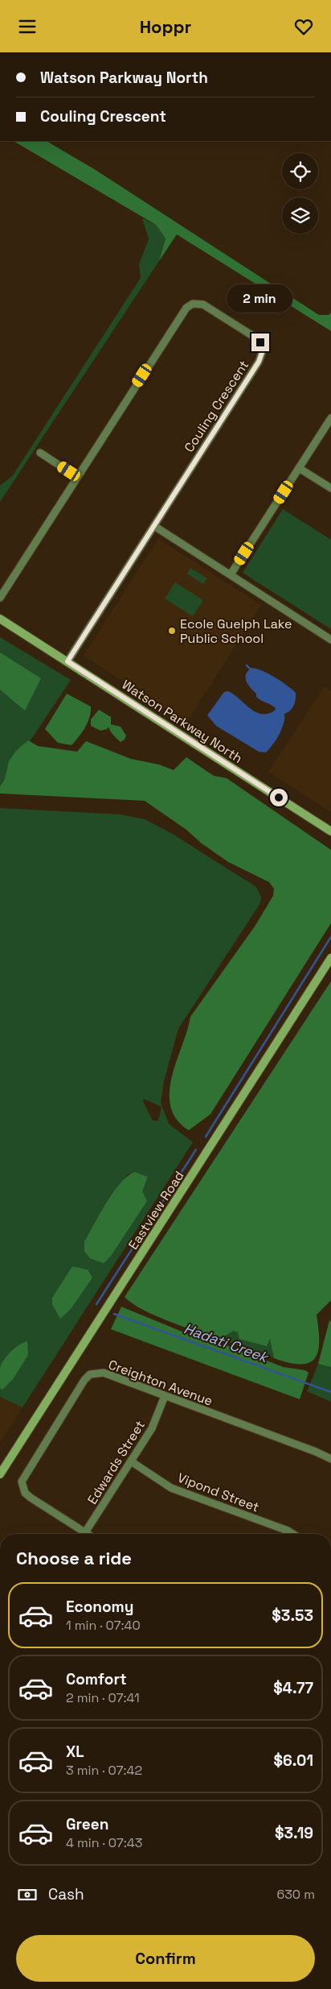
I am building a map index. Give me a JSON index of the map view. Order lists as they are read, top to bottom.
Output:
{
  "streets": {
    "street": [
      "Couling Crescent",
      "Watson Parkway North",
      "Eastview Road",
      "Creighton Avenue",
      "Edwards Street",
      "Vipond Street"
    ]
  },
  "crossings": [
    ["Couling Crescent", "Watson Parkway North"],
    ["Creighton Avenue", "Edwards Street"],
    ["Edwards Street", "Vipond Street"]
  ],
  "water": ["Hadati Creek"],
  "places": ["Ecole Guelph Lake Public School"],
  "page": {
    "header": "Hoppr",
    "banner": ["Watson Parkway North", "Couling Crescent"],
    "bubble": "2 min",
    "heading": "Choose a ride",
    "list": [
      {
        "name": "Economy",
        "note": "1 min · 07:40",
        "value": "$3.53"
      },
      {
        "name": "Comfort",
        "note": "2 min · 07:41",
        "value": "$4.77"
      },
      {
        "name": "XL",
        "note": "3 min · 07:42",
        "value": "$6.01"
      },
      {
        "name": "Green",
        "note": "4 min · 07:43",
        "value": "$3.19"
      }
    ],
    "pay": ["Cash", "630 m"],
    "buttons": "Confirm"
  }
}
